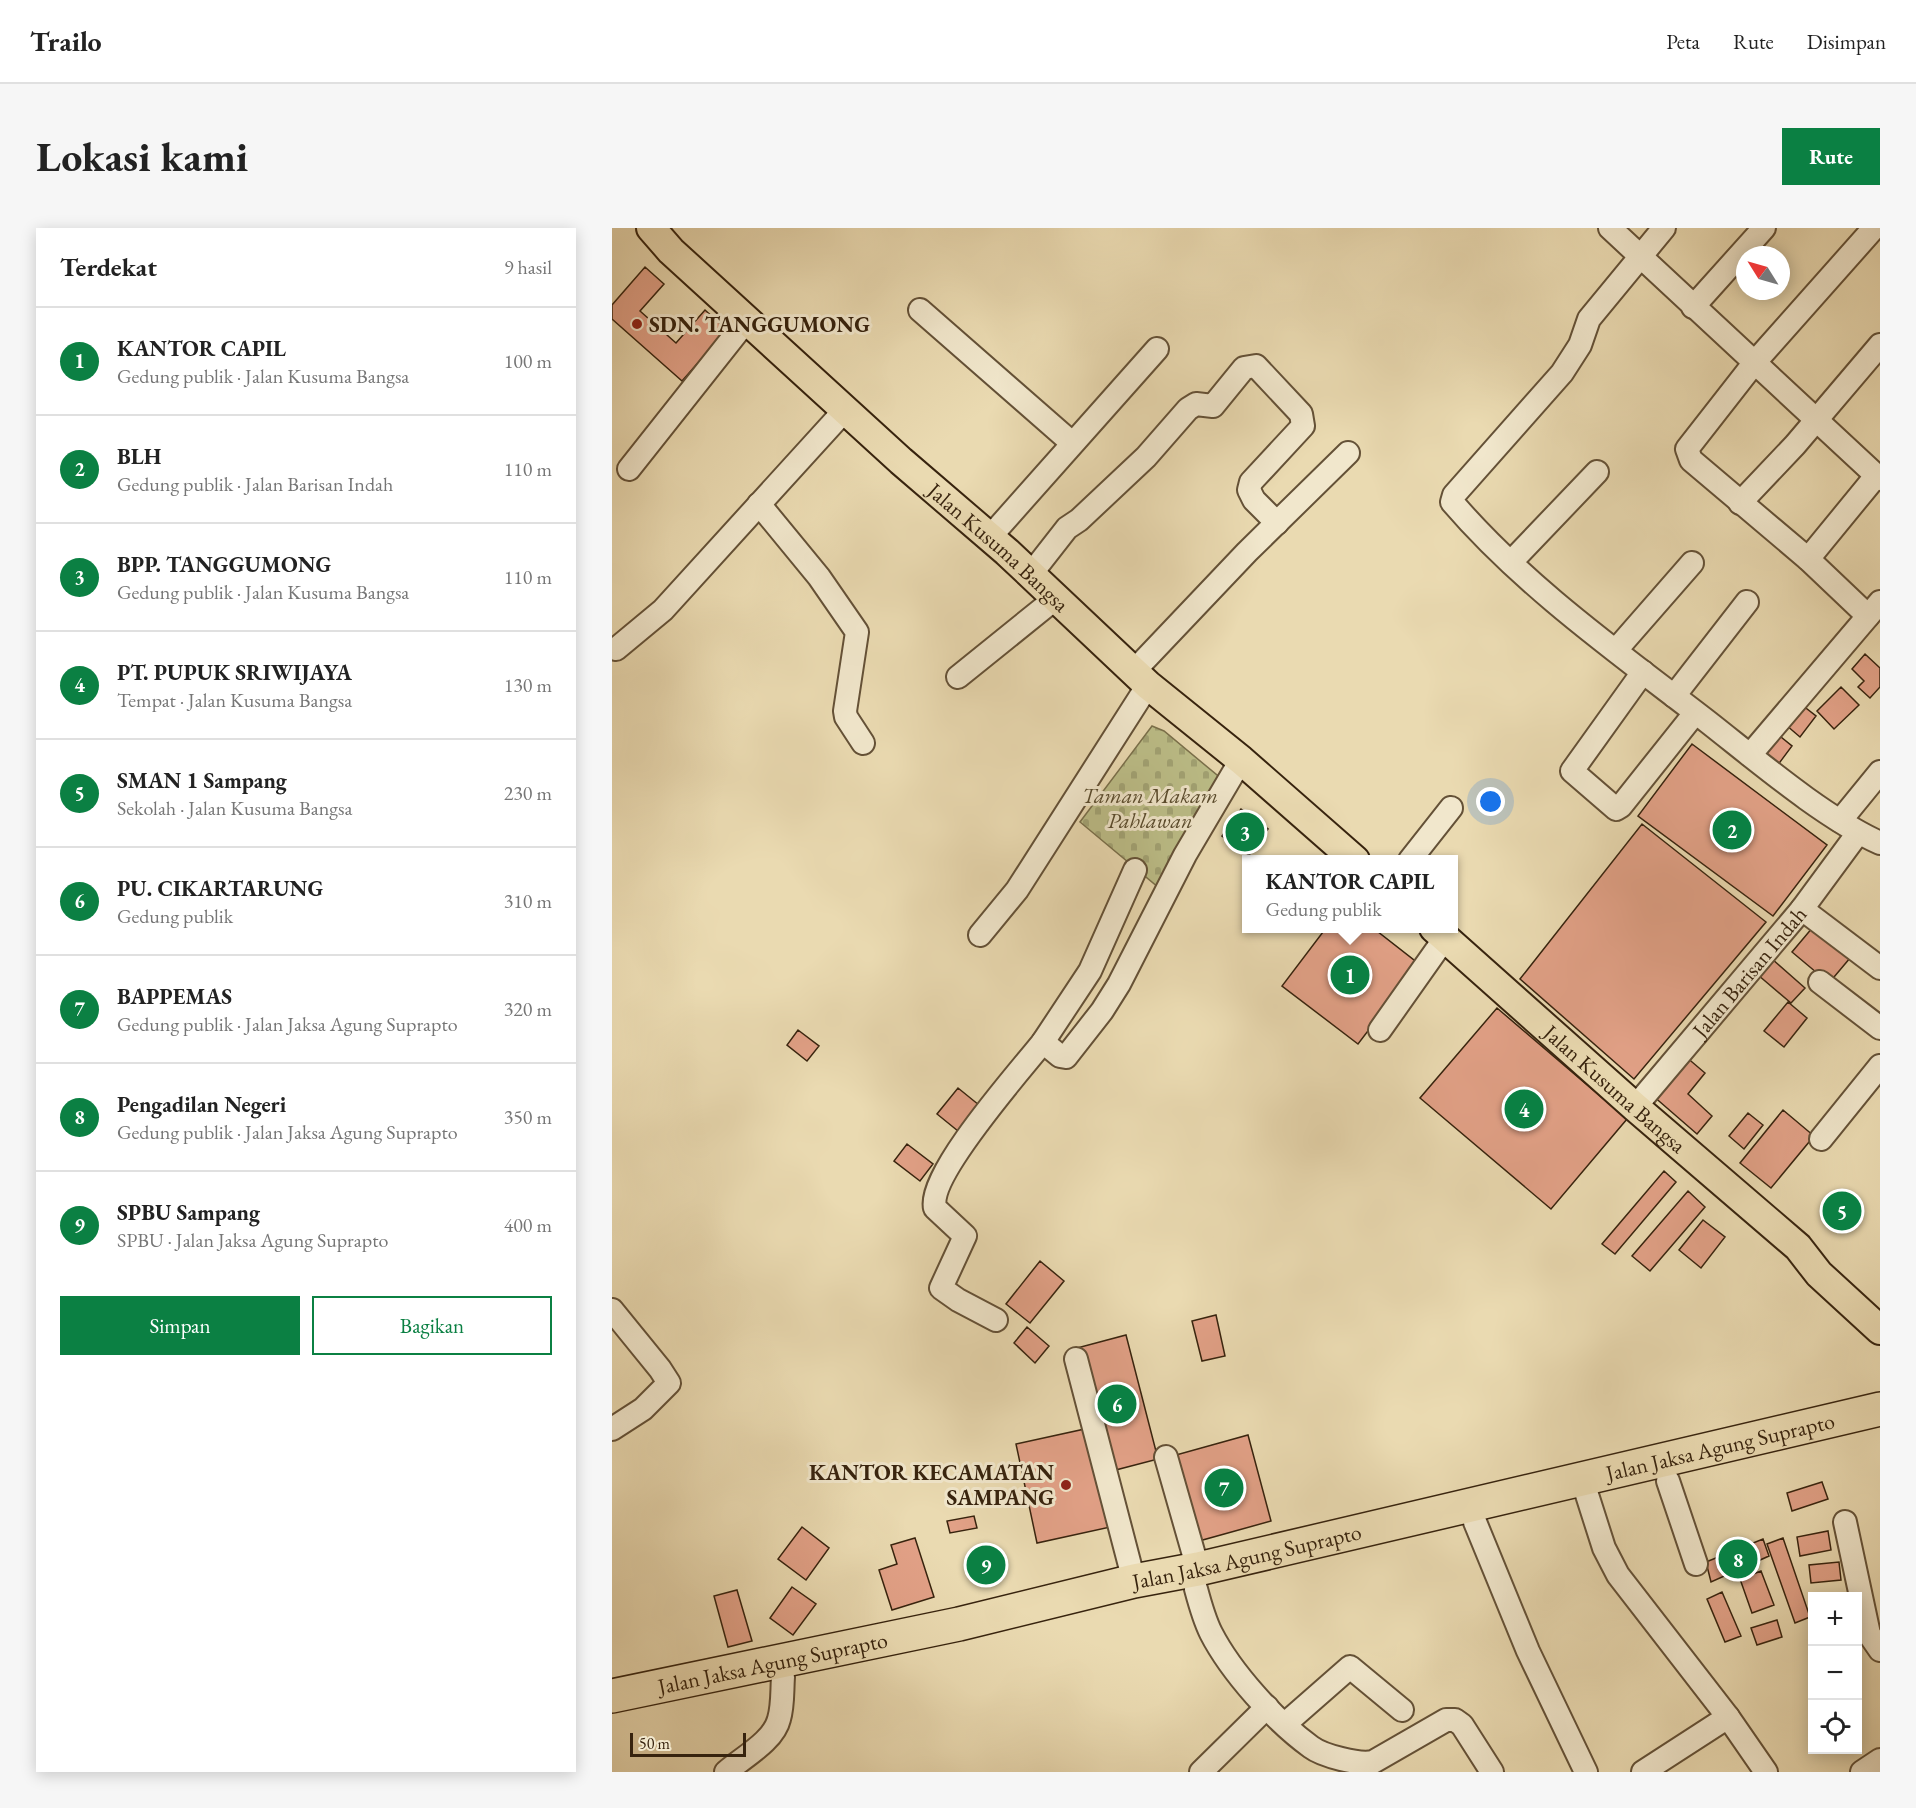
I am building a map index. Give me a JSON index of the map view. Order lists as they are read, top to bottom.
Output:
{
  "streets": {
    "highway": ["Jalan Jaksa Agung Suprapto"],
    "main road": ["Jalan Kusuma Bangsa"],
    "street": ["Jalan Barisan Indah"]
  },
  "crossings": [
    ["Jalan Kusuma Bangsa", "Jalan Barisan Indah"]
  ],
  "parks": ["Taman Makam Pahlawan"],
  "places": ["SDN. TANGGUMONG", "KANTOR KECAMATAN SAMPANG"],
  "scale_bar": "50 m",
  "north": "top left",
  "page": {
    "header": "Trailo",
    "nav": ["Peta", "Rute", "Disimpan"],
    "buttons": [
      "Rute",
      ["Simpan", "Bagikan"]
    ],
    "title": "Lokasi kami",
    "heading": ["Terdekat", "9 hasil"],
    "list": [
      {
        "mark": "1",
        "name": "KANTOR CAPIL",
        "note": "Gedung publik · Jalan Kusuma Bangsa",
        "value": "100 m"
      },
      {
        "mark": "2",
        "name": "BLH",
        "note": "Gedung publik · Jalan Barisan Indah",
        "value": "110 m"
      },
      {
        "mark": "3",
        "name": "BPP. TANGGUMONG",
        "note": "Gedung publik · Jalan Kusuma Bangsa",
        "value": "110 m"
      },
      {
        "mark": "4",
        "name": "PT. PUPUK SRIWIJAYA",
        "note": "Tempat · Jalan Kusuma Bangsa",
        "value": "130 m"
      },
      {
        "mark": "5",
        "name": "SMAN 1 Sampang",
        "note": "Sekolah · Jalan Kusuma Bangsa",
        "value": "230 m"
      },
      {
        "mark": "6",
        "name": "PU. CIKARTARUNG",
        "note": "Gedung publik",
        "value": "310 m"
      },
      {
        "mark": "7",
        "name": "BAPPEMAS",
        "note": "Gedung publik · Jalan Jaksa Agung Suprapto",
        "value": "320 m"
      },
      {
        "mark": "8",
        "name": "Pengadilan Negeri",
        "note": "Gedung publik · Jalan Jaksa Agung Suprapto",
        "value": "350 m"
      },
      {
        "mark": "9",
        "name": "SPBU Sampang",
        "note": "SPBU · Jalan Jaksa Agung Suprapto",
        "value": "400 m"
      }
    ],
    "pins": [
      "2",
      "3",
      "1",
      "4",
      "5",
      "6",
      "7",
      "8",
      "9"
    ],
    "popup": ["KANTOR CAPIL", "Gedung publik"],
    "map_buttons": ["+", "−"],
    "scale": "50 m"
  }
}
